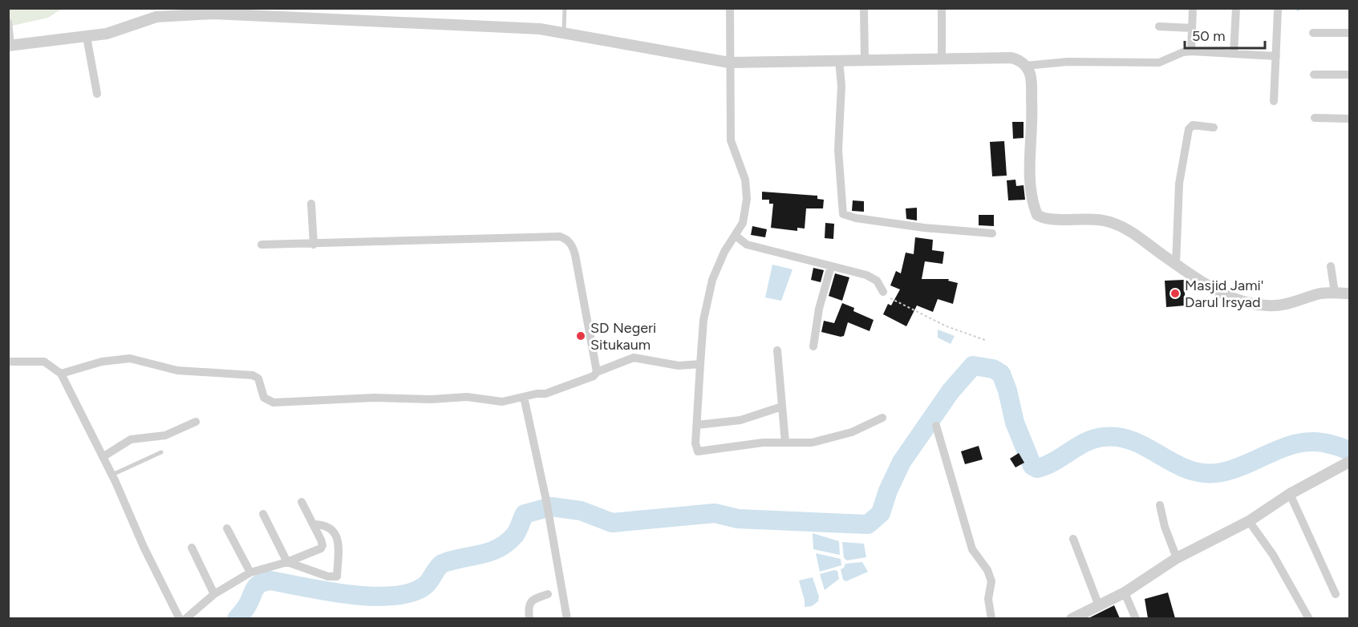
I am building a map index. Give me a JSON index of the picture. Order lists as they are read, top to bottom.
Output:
{
  "places": ["Masjid Jami' Darul Irsyad", "SD Negeri Situkaum"],
  "scale_bar": "50 m"
}
